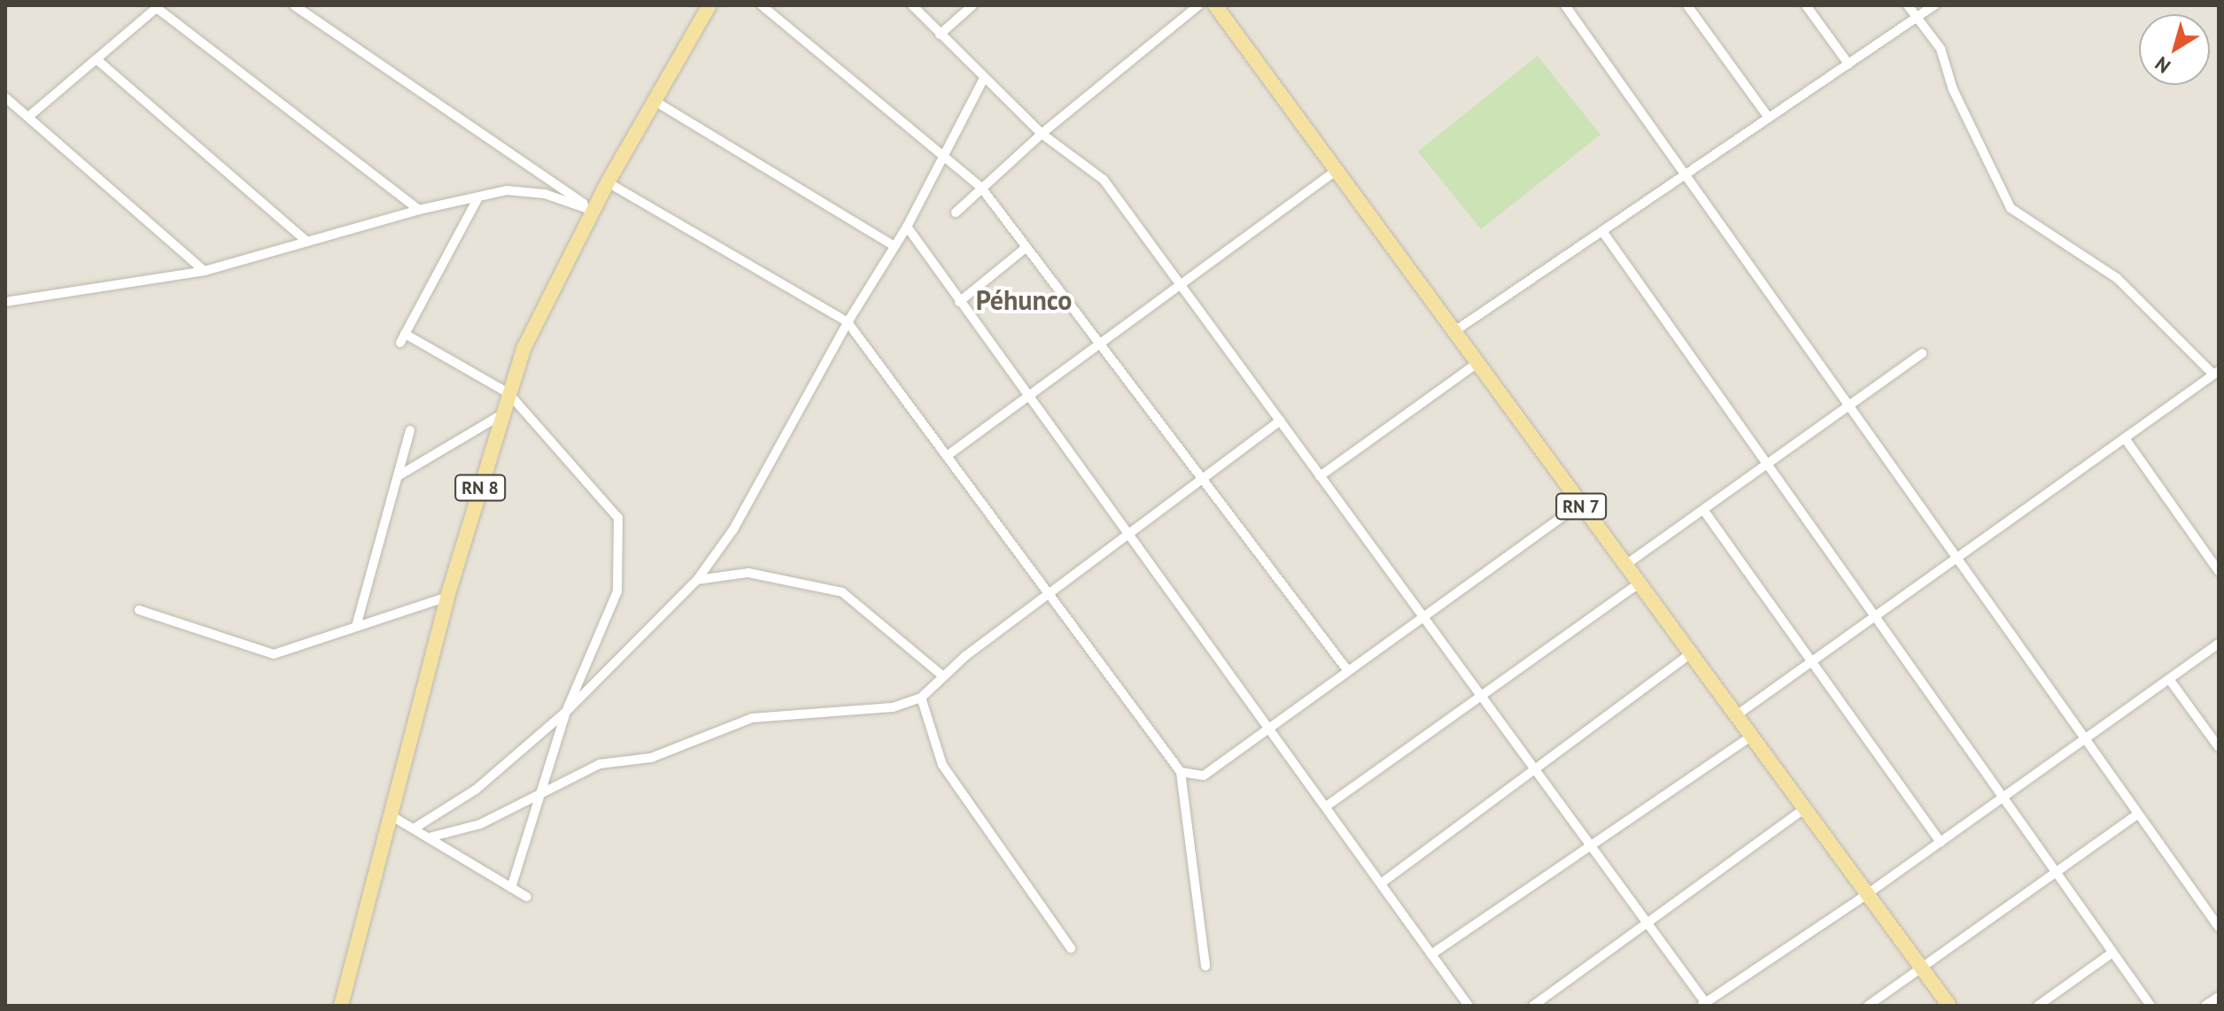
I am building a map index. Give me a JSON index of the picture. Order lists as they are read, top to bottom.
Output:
{
  "streets": {
    "main road": ["RN 8", "RN 7"]
  },
  "districts": ["Péhunco"],
  "north": "bottom left"
}
